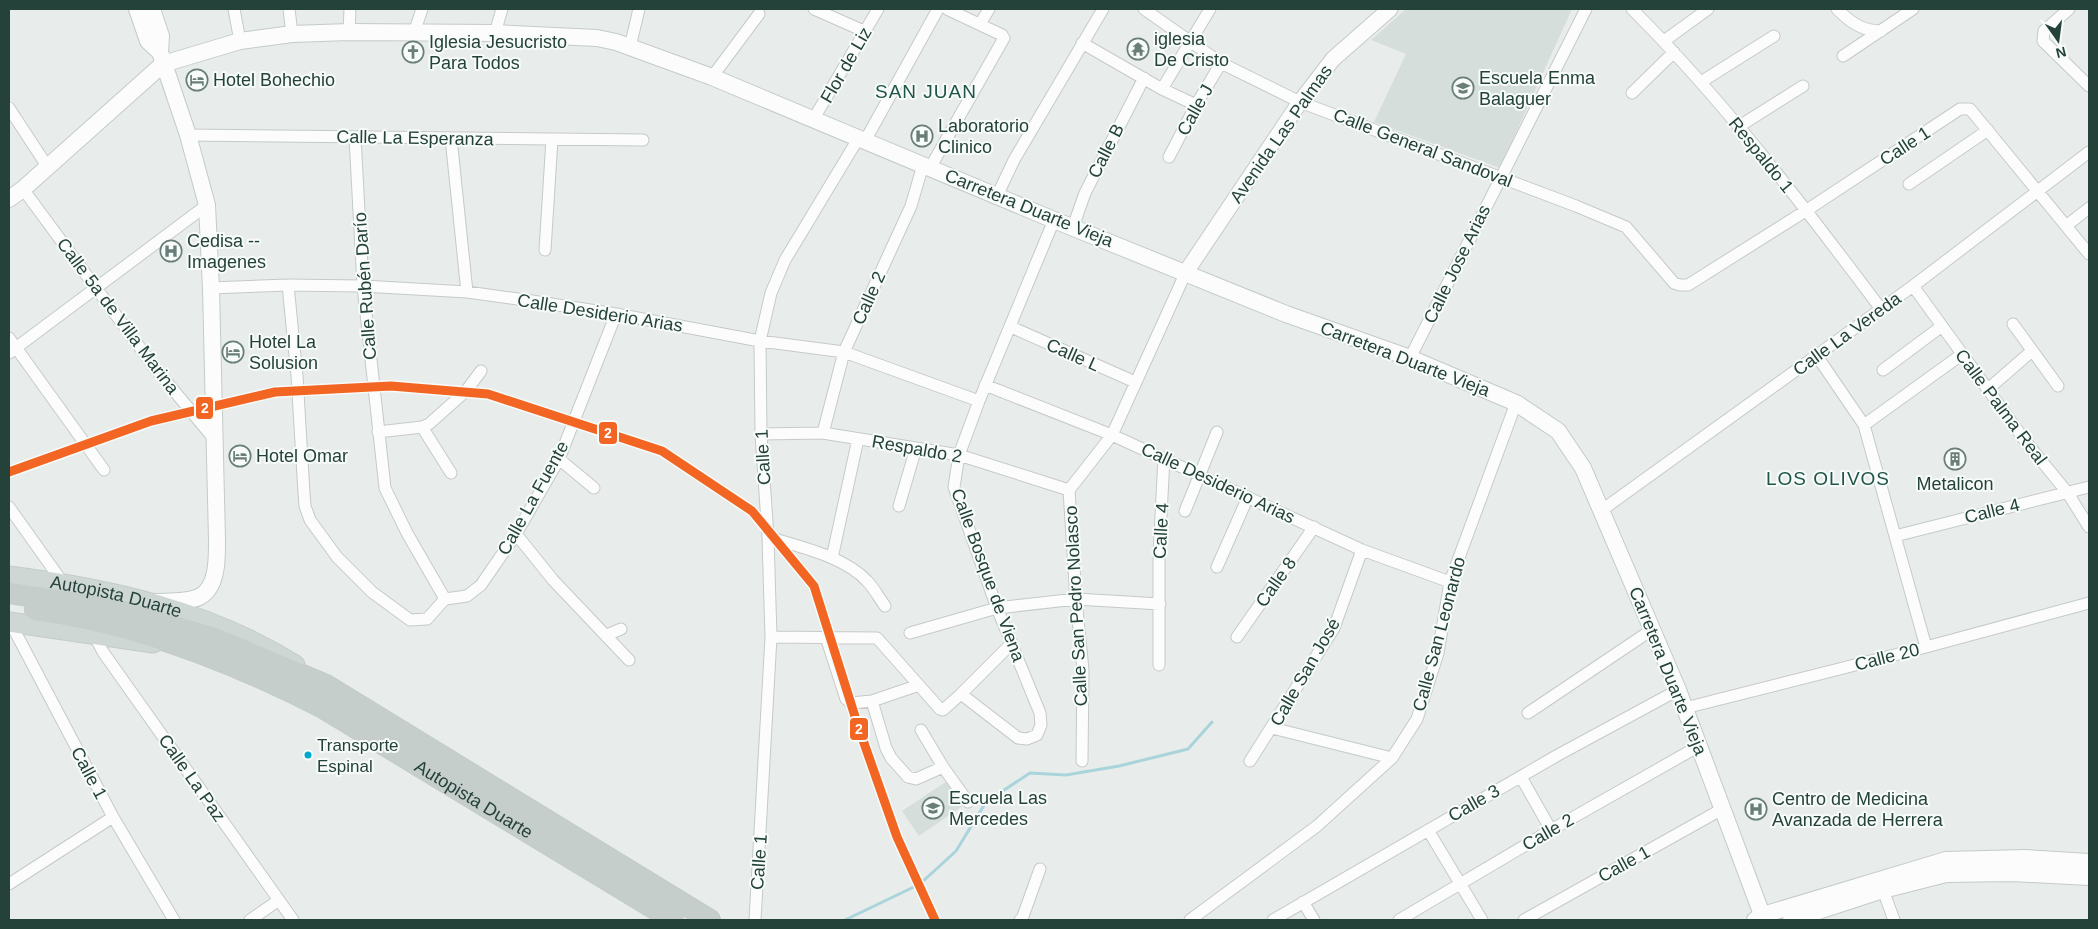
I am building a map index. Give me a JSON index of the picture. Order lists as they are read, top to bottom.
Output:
{
  "streets": {
    "highway": ["Autopista Duarte"],
    "main road": ["Carretera Duarte Vieja"],
    "street": [
      "Flor de Liz",
      "Calle J",
      "Avenida Las Palmas",
      "Calle La Esperanza",
      "Calle 1",
      "Calle General Sandoval",
      "Calle B",
      "Respaldo 1",
      "Calle Jose Arias",
      "Calle Rubén Darío",
      "Calle 2",
      "Calle Desiderio Arias",
      "Calle 5a de Villa Marina",
      "Calle La Vereda",
      "Calle L",
      "Calle Palma Real",
      "Respaldo 2",
      "Calle La Fuente",
      "Calle 4",
      "Calle Bosque de Viena",
      "Calle 8",
      "Calle San Pedro Nolasco",
      "Calle San Leonardo",
      "Calle 20",
      "Calle San José",
      "Calle La Paz",
      "Calle 3"
    ]
  },
  "crossings": [
    ["Flor de Liz", "Carretera Duarte Vieja"],
    ["Calle J", "Calle General Sandoval"],
    ["Avenida Las Palmas", "Calle General Sandoval"],
    ["Avenida Las Palmas", "Carretera Duarte Vieja"],
    ["Avenida Las Palmas", "Calle San Pedro Nolasco"],
    ["Calle La Esperanza", "Calle Rubén Darío"],
    ["Calle 1", "Calle General Sandoval"],
    ["Calle 1", "Respaldo 1"],
    ["Calle 1", "Carretera Duarte Vieja"],
    ["Calle 1", "Calle Desiderio Arias"],
    ["Calle 1", "Calle La Vereda"],
    ["Calle 1", "Respaldo 2"],
    ["Calle 1", "Autopista Duarte"],
    ["Calle General Sandoval", "Calle Jose Arias"],
    ["Calle B", "Carretera Duarte Vieja"],
    ["Respaldo 1", "Calle La Vereda"],
    ["Carretera Duarte Vieja", "Calle Jose Arias"],
    ["Carretera Duarte Vieja", "Calle 2"],
    ["Carretera Duarte Vieja", "Calle 5a de Villa Marina"],
    ["Carretera Duarte Vieja", "Calle La Vereda"],
    ["Carretera Duarte Vieja", "Calle Bosque de Viena"],
    ["Carretera Duarte Vieja", "Calle San Pedro Nolasco"],
    ["Carretera Duarte Vieja", "Calle San Leonardo"],
    ["Carretera Duarte Vieja", "Calle 20"],
    ["Carretera Duarte Vieja", "Calle 3"],
    ["Calle Rubén Darío", "Calle Desiderio Arias"],
    ["Calle Rubén Darío", "Calle La Fuente"],
    ["Calle 2", "Calle Desiderio Arias"],
    ["Calle 2", "Respaldo 2"],
    ["Calle Desiderio Arias", "Calle La Fuente"],
    ["Calle Desiderio Arias", "Calle 4"],
    ["Calle Desiderio Arias", "Calle Bosque de Viena"],
    ["Calle Desiderio Arias", "Calle 8"],
    ["Calle Desiderio Arias", "Calle San Pedro Nolasco"],
    ["Calle Desiderio Arias", "Calle San Leonardo"],
    ["Calle Desiderio Arias", "Calle San José"],
    ["Calle La Vereda", "Calle Palma Real"],
    ["Calle L", "Calle Bosque de Viena"],
    ["Calle L", "Calle San Pedro Nolasco"],
    ["Calle Palma Real", "Calle 4"],
    ["Respaldo 2", "Calle Bosque de Viena"],
    ["Respaldo 2", "Calle San Pedro Nolasco"],
    ["Autopista Duarte", "Calle La Paz"]
  ],
  "districts": ["SAN JUAN", "LOS OLIVOS"],
  "places": {
    "temple": ["iglesia De Cristo"],
    "church": ["Iglesia Jesucristo Para Todos"],
    "hotel": ["Hotel Bohechio", "Hotel La Solusion", "Hotel Omar"],
    "school or university": ["Escuela Enma Balaguer", "Escuela Las Mercedes"],
    "hospital": ["Laboratorio Clinico", "Cedisa -- Imagenes", "Centro de Medicina Avanzada de Herrera"],
    "building": ["Metalicon"],
    "other": ["Transporte Espinal"]
  },
  "lines": ["metro line 2"],
  "north": "bottom"
}
